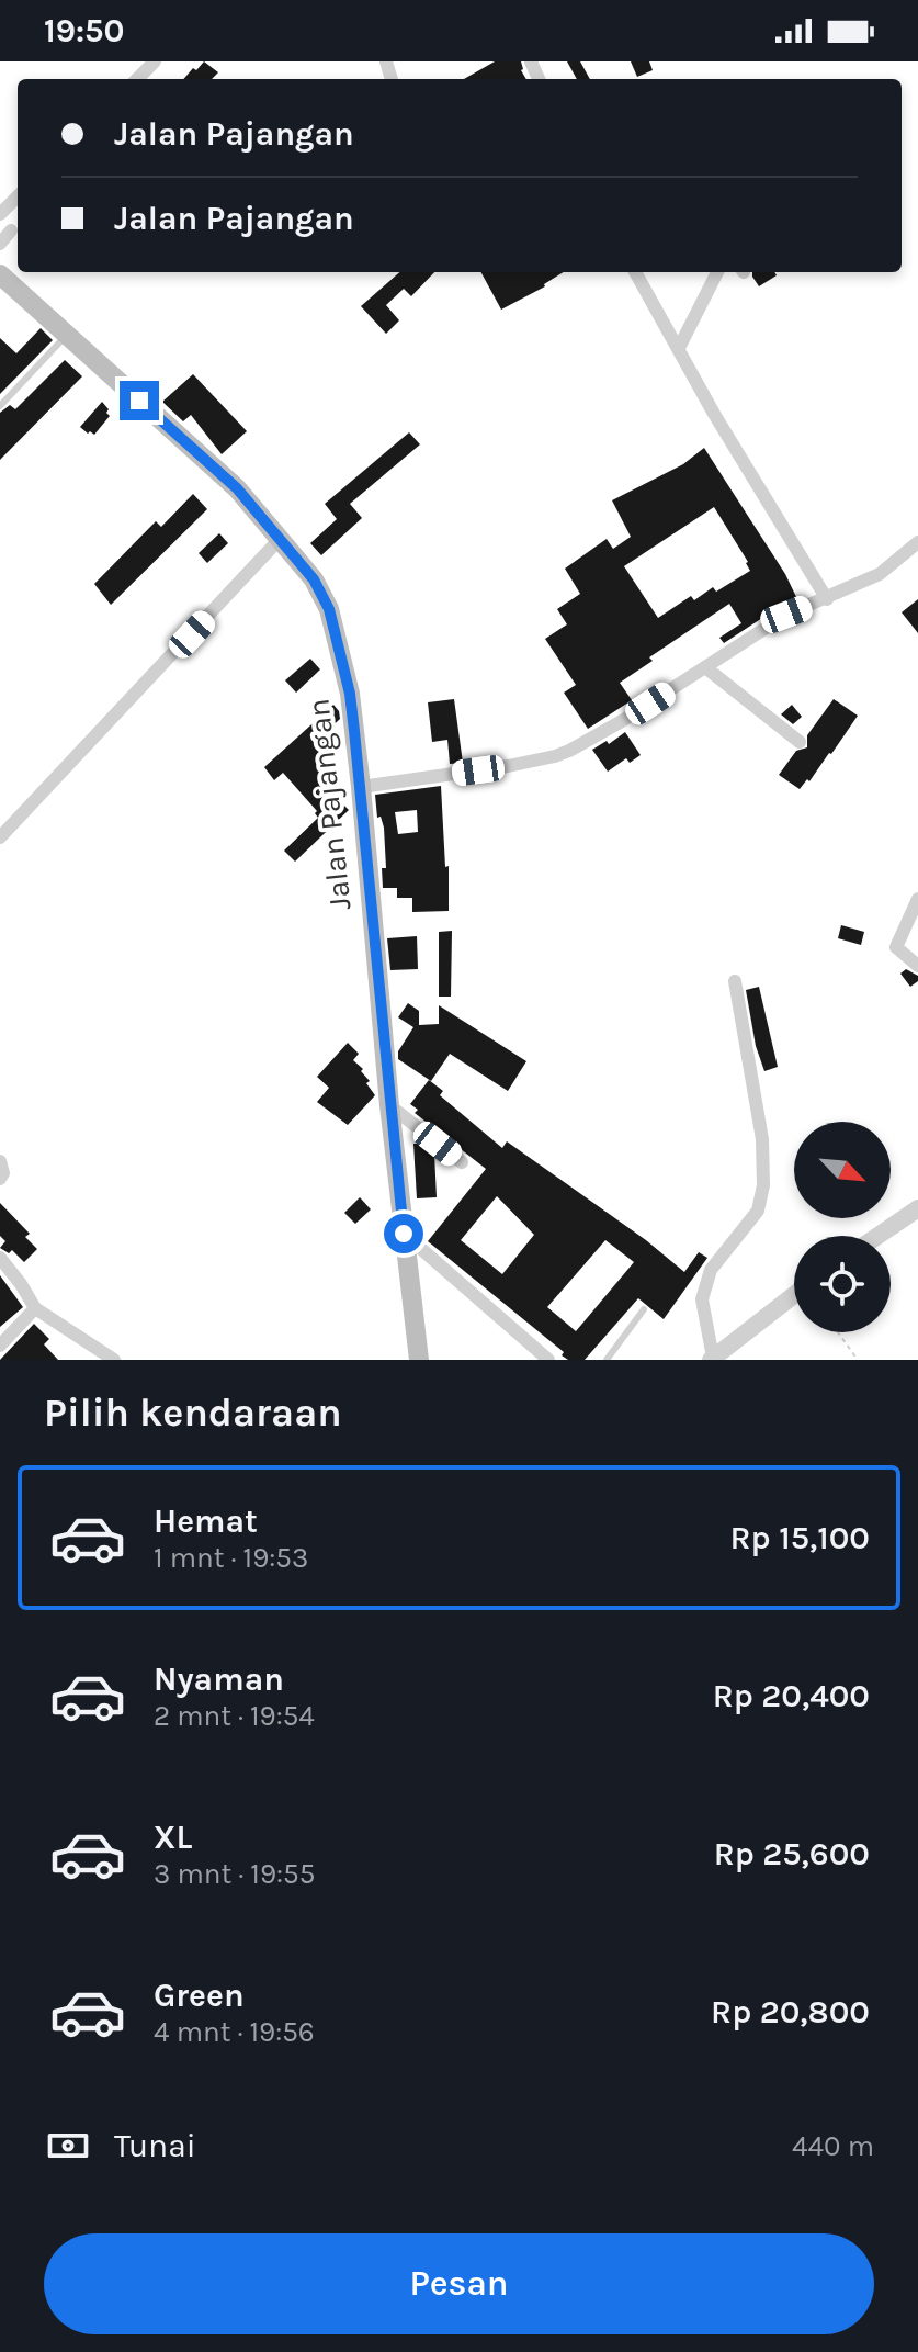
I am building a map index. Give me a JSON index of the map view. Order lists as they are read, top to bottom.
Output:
{
  "streets": {
    "main road": ["Jalan Pajangan"]
  },
  "north": "bottom right",
  "page": {
    "status": "19:50",
    "banner": ["Jalan Pajangan", "Jalan Pajangan"],
    "heading": "Pilih kendaraan",
    "list": [
      {
        "name": "Hemat",
        "note": "1 mnt · 19:53",
        "value": "Rp 15,100"
      },
      {
        "name": "Nyaman",
        "note": "2 mnt · 19:54",
        "value": "Rp 20,400"
      },
      {
        "name": "XL",
        "note": "3 mnt · 19:55",
        "value": "Rp 25,600"
      },
      {
        "name": "Green",
        "note": "4 mnt · 19:56",
        "value": "Rp 20,800"
      }
    ],
    "pay": ["Tunai", "440 m"],
    "buttons": "Pesan"
  }
}
